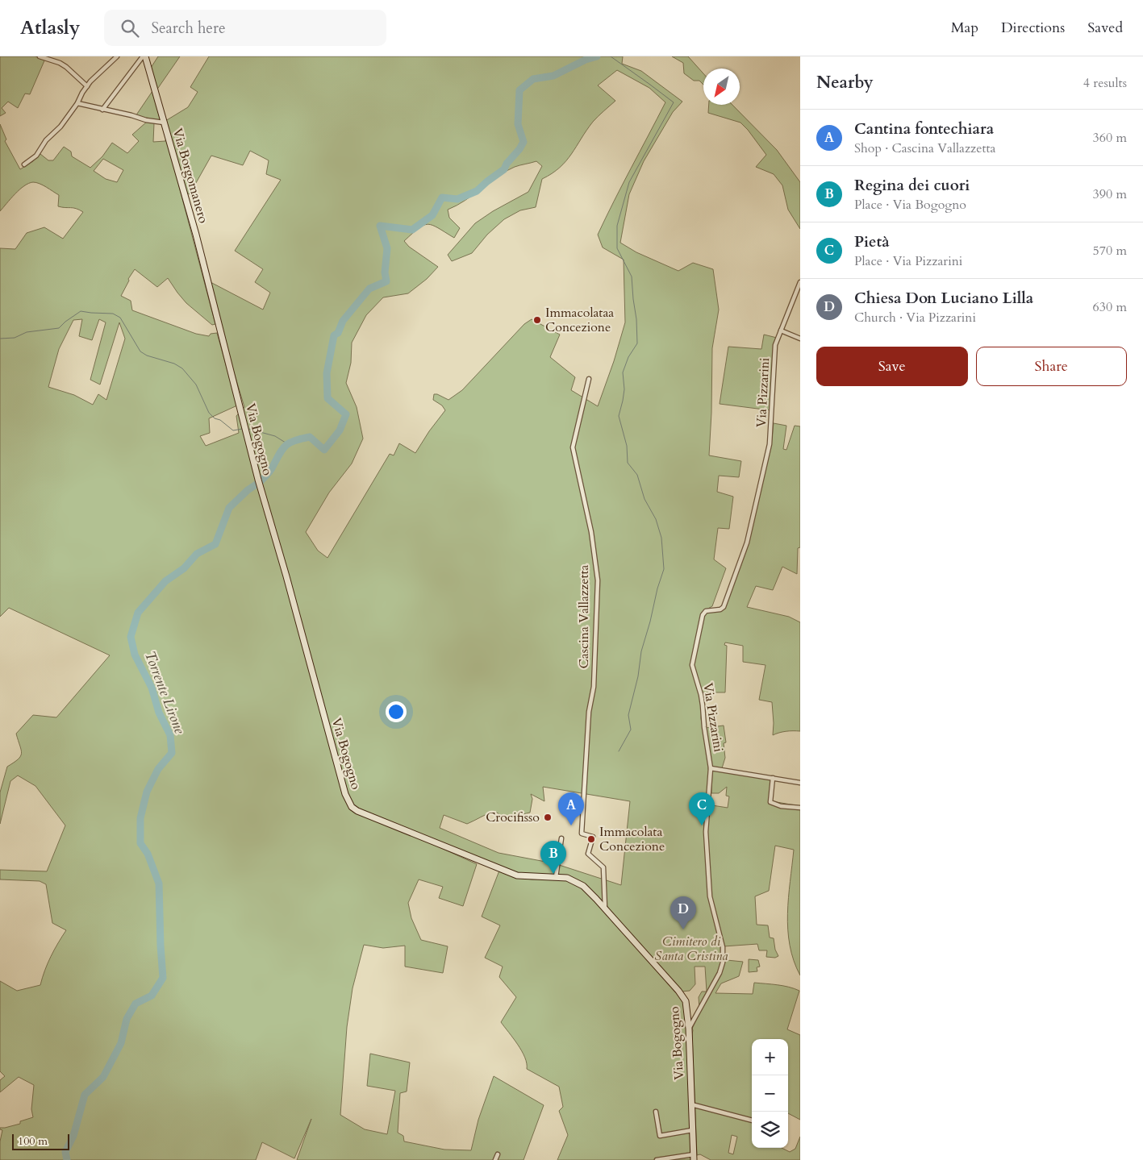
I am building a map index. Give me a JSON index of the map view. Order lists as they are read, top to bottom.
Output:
{
  "streets": {
    "main road": ["Via Borgomanero", "Via Bogogno"],
    "street": ["Via Pizzarini", "Cascina Vallazzetta"]
  },
  "crossings": [
    ["Via Borgomanero", "Via Bogogno"],
    ["Via Pizzarini", "Via Bogogno"],
    ["Via Bogogno", "Cascina Vallazzetta"]
  ],
  "water": ["Torrente Lirone"],
  "parks": ["Cimitero di Santa Cristina"],
  "places": ["Immacolataa Concezione", "Crocifisso", "Immacolata Concezione"],
  "scale_bar": "100 m",
  "north": "bottom left",
  "page": {
    "header": "Atlasly",
    "search": "Search here",
    "nav": ["Map", "Directions", "Saved"],
    "heading": ["Nearby", "4 results"],
    "list": [
      {
        "mark": "A",
        "name": "Cantina fontechiara",
        "note": "Shop · Cascina Vallazzetta",
        "value": "360 m"
      },
      {
        "mark": "B",
        "name": "Regina dei cuori",
        "note": "Place · Via Bogogno",
        "value": "390 m"
      },
      {
        "mark": "C",
        "name": "Pietà",
        "note": "Place · Via Pizzarini",
        "value": "570 m"
      },
      {
        "mark": "D",
        "name": "Chiesa Don Luciano Lilla",
        "note": "Church · Via Pizzarini",
        "value": "630 m"
      }
    ],
    "buttons": ["Save", "Share"],
    "pins": [
      "A",
      "C",
      "B",
      "D"
    ],
    "map_buttons": ["+", "−"],
    "scale": "100 m"
  }
}
